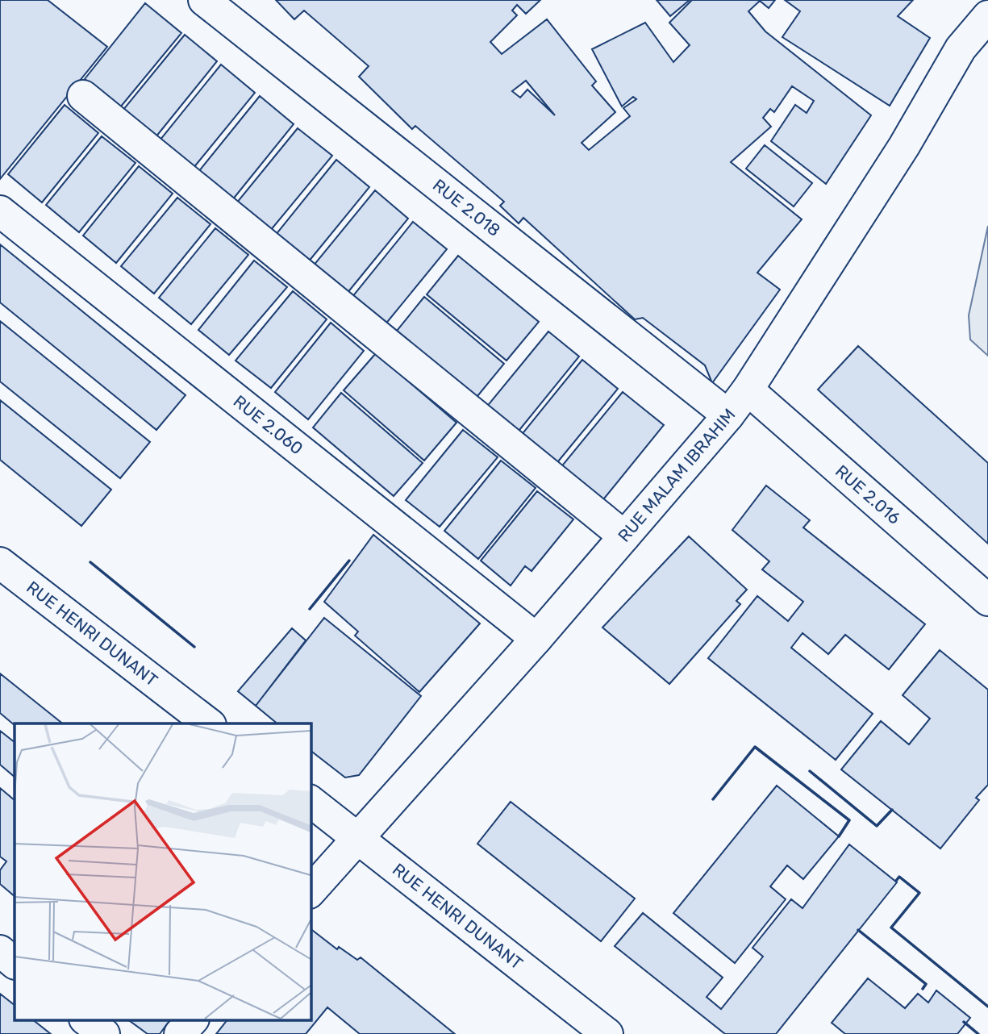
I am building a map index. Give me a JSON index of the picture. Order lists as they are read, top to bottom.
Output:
{
  "streets": {
    "street": [
      "RUE 2.018",
      "RUE 2.060",
      "RUE MALAM IBRAHIM",
      "RUE 2.016",
      "RUE HENRI DUNANT"
    ]
  },
  "crossings": [
    ["RUE 2.018", "RUE MALAM IBRAHIM"],
    ["RUE 2.060", "RUE MALAM IBRAHIM"],
    ["RUE MALAM IBRAHIM", "RUE 2.016"],
    ["RUE MALAM IBRAHIM", "RUE HENRI DUNANT"]
  ]
}
